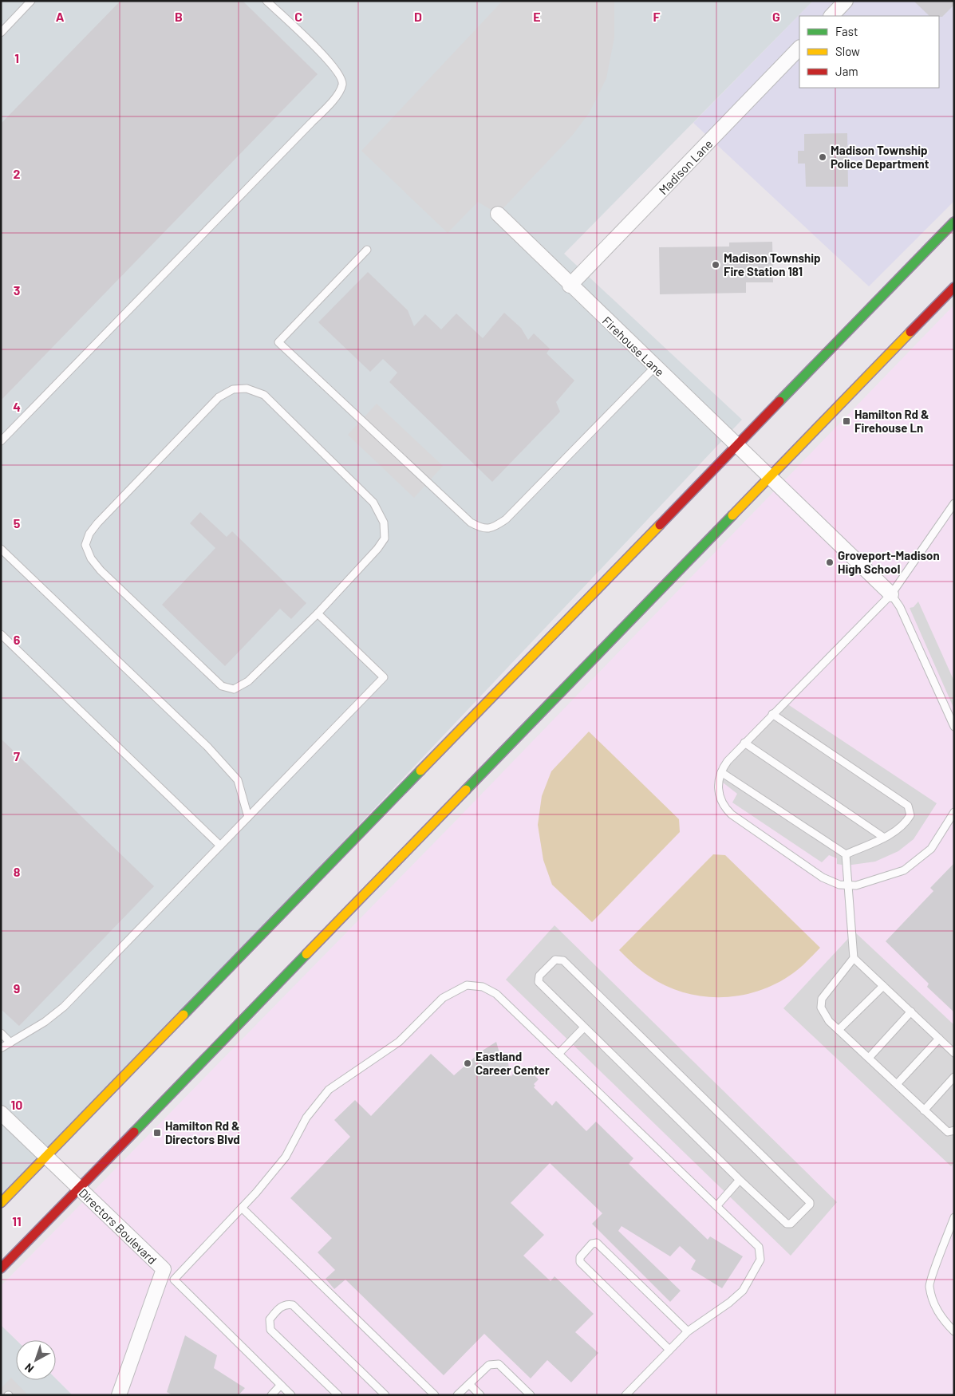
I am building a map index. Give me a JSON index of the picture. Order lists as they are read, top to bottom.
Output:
{
  "streets": {
    "street": ["Madison Lane", "Firehouse Lane", "Directors Boulevard"]
  },
  "crossings": [
    ["Madison Lane", "Firehouse Lane"]
  ],
  "places": {
    "other": [
      "Madison Township Police Department",
      "Madison Township Fire Station 181",
      "Groveport-Madison High School",
      "Eastland Career Center"
    ],
    "transit": ["Hamilton Rd & Firehouse Ln", "Hamilton Rd & Directors Blvd"]
  },
  "legend": ["Fast", "Slow", "Jam"],
  "north": "bottom left",
  "grid": {
    "columns": [
      "A",
      "B",
      "C",
      "D",
      "E",
      "F",
      "G"
    ],
    "rows": [
      "1",
      "2",
      "3",
      "4",
      "5",
      "6",
      "7",
      "8",
      "9",
      "10",
      "11"
    ]
  }
}
